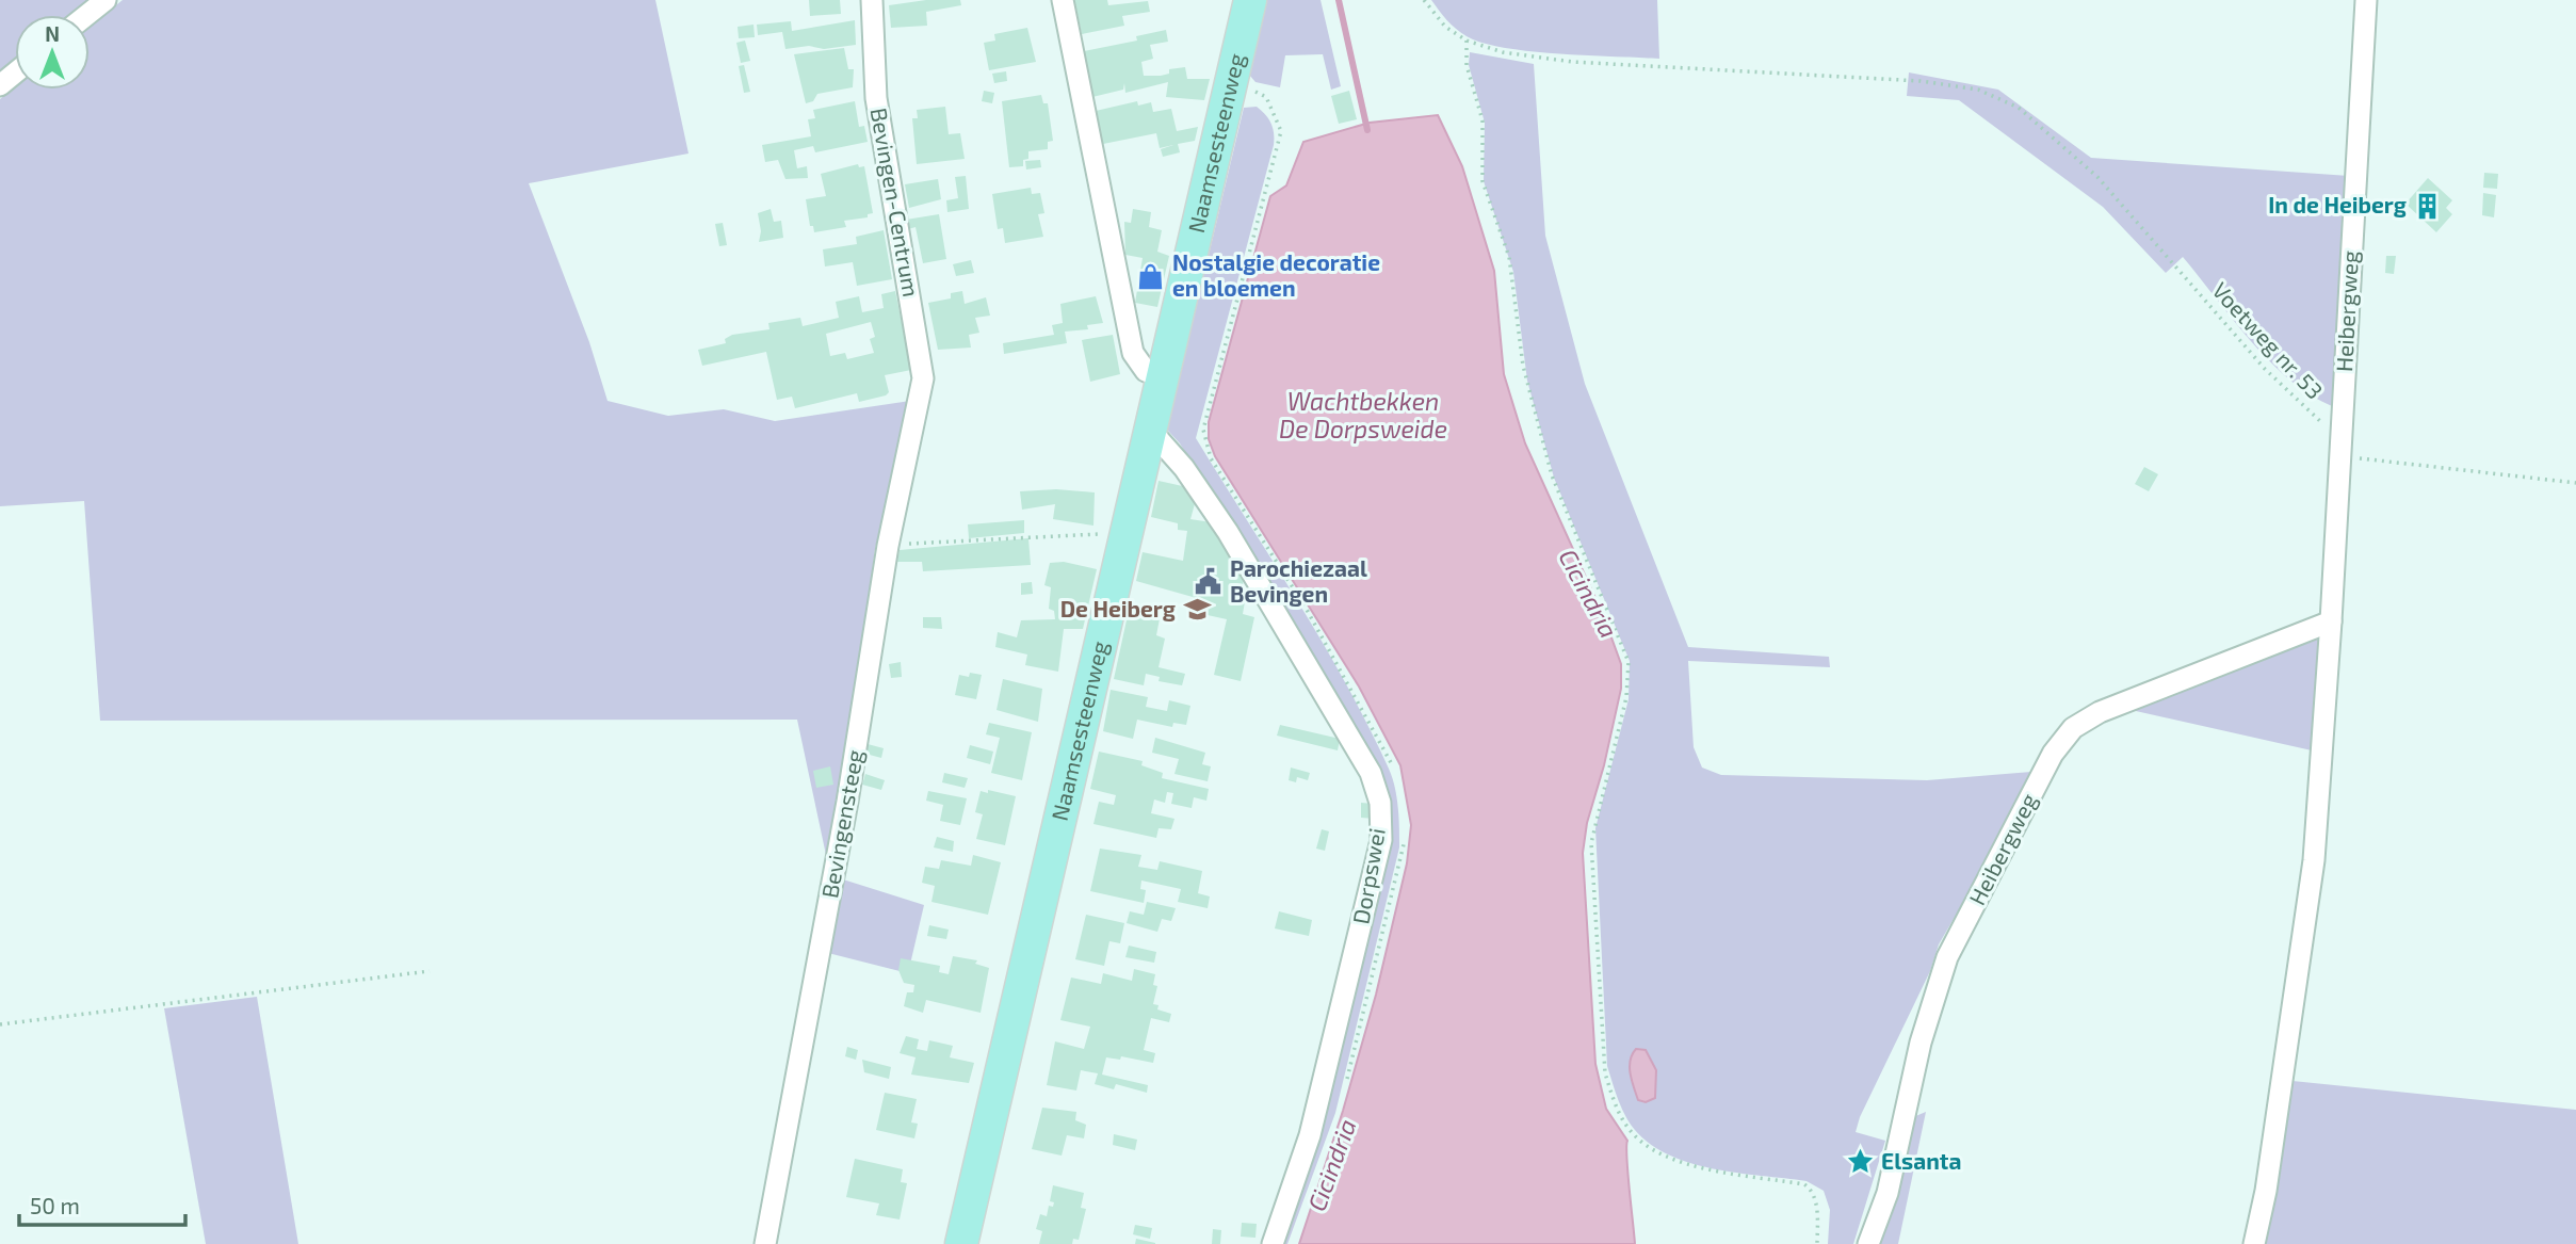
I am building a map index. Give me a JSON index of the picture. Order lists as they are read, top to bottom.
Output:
{
  "streets": {
    "main road": ["Naamsesteenweg"],
    "street": [
      "Bevingen-Centrum",
      "Heibergweg",
      "Bevingensteeg",
      "Dorpswei"
    ],
    "path": ["Voetweg nr. 53"]
  },
  "crossings": [
    ["Naamsesteenweg", "Dorpswei"],
    ["Bevingen-Centrum", "Bevingensteeg"],
    ["Heibergweg", "Voetweg nr. 53"]
  ],
  "water": ["Wachtbekken De Dorpsweide", "Cicindria"],
  "places": {
    "building": ["In de Heiberg"],
    "shop": ["Nostalgie decoratie en bloemen"],
    "public building": ["Parochiezaal Bevingen"],
    "school or university": ["De Heiberg"],
    "place": ["Elsanta"]
  },
  "scale_bar": "50 m",
  "north": "top"
}
